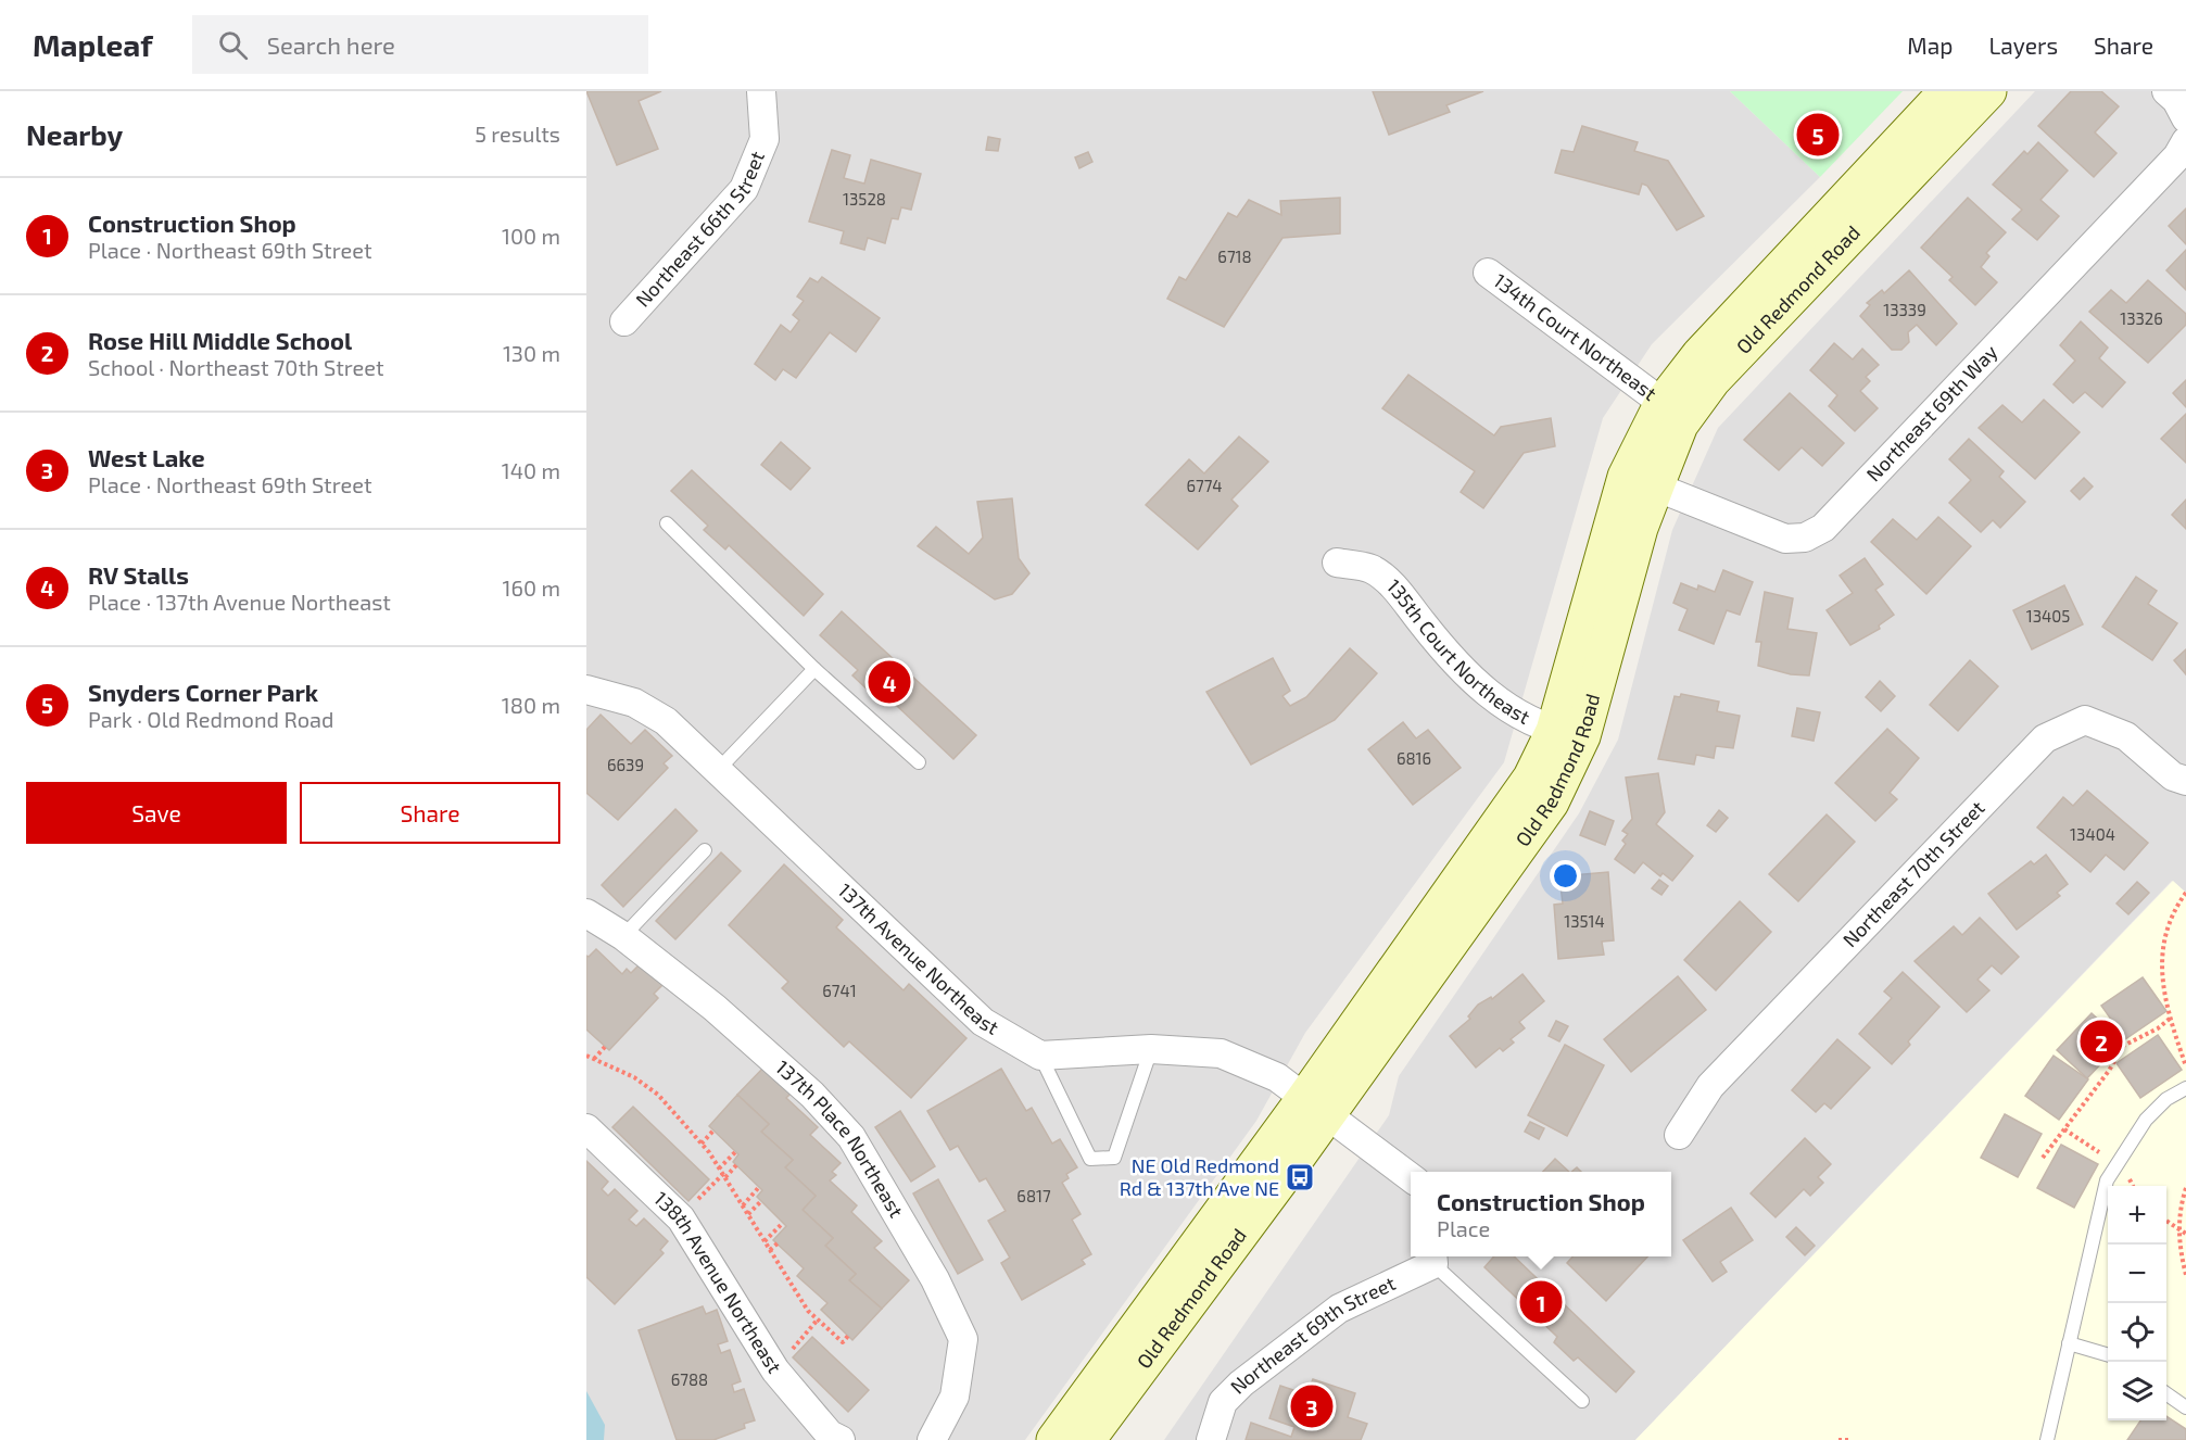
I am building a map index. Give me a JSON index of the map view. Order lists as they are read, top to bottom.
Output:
{
  "streets": {
    "main road": ["Old Redmond Road"],
    "street": [
      "Northeast 66th Street",
      "134th Court Northeast",
      "Northeast 69th Way",
      "135th Court Northeast",
      "Northeast 70th Street",
      "137th Avenue Northeast",
      "137th Place Northeast",
      "138th Avenue Northeast",
      "Northeast 69th Street"
    ]
  },
  "crossings": [
    ["Old Redmond Road", "134th Court Northeast"],
    ["Old Redmond Road", "Northeast 69th Way"],
    ["Old Redmond Road", "135th Court Northeast"]
  ],
  "places": {
    "bus stop": ["NE Old Redmond Rd & 137th Ave NE"]
  },
  "house_numbers": [
    "13528",
    "6718",
    "13339",
    "13326",
    "6774",
    "13405",
    "6816",
    "6639",
    "13404",
    "13514",
    "6741",
    "6817",
    "6788"
  ],
  "page": {
    "header": "Mapleaf",
    "search": "Search here",
    "nav": ["Map", "Layers", "Share"],
    "heading": ["Nearby", "5 results"],
    "pins": [
      "5",
      "4",
      "2",
      "1",
      "3"
    ],
    "list": [
      {
        "mark": "1",
        "name": "Construction Shop",
        "note": "Place · Northeast 69th Street",
        "value": "100 m"
      },
      {
        "mark": "2",
        "name": "Rose Hill Middle School",
        "note": "School · Northeast 70th Street",
        "value": "130 m"
      },
      {
        "mark": "3",
        "name": "West Lake",
        "note": "Place · Northeast 69th Street",
        "value": "140 m"
      },
      {
        "mark": "4",
        "name": "RV Stalls",
        "note": "Place · 137th Avenue Northeast",
        "value": "160 m"
      },
      {
        "mark": "5",
        "name": "Snyders Corner Park",
        "note": "Park · Old Redmond Road",
        "value": "180 m"
      }
    ],
    "buttons": ["Save", "Share"],
    "popup": ["Construction Shop", "Place"],
    "map_buttons": ["+", "−"]
  }
}
